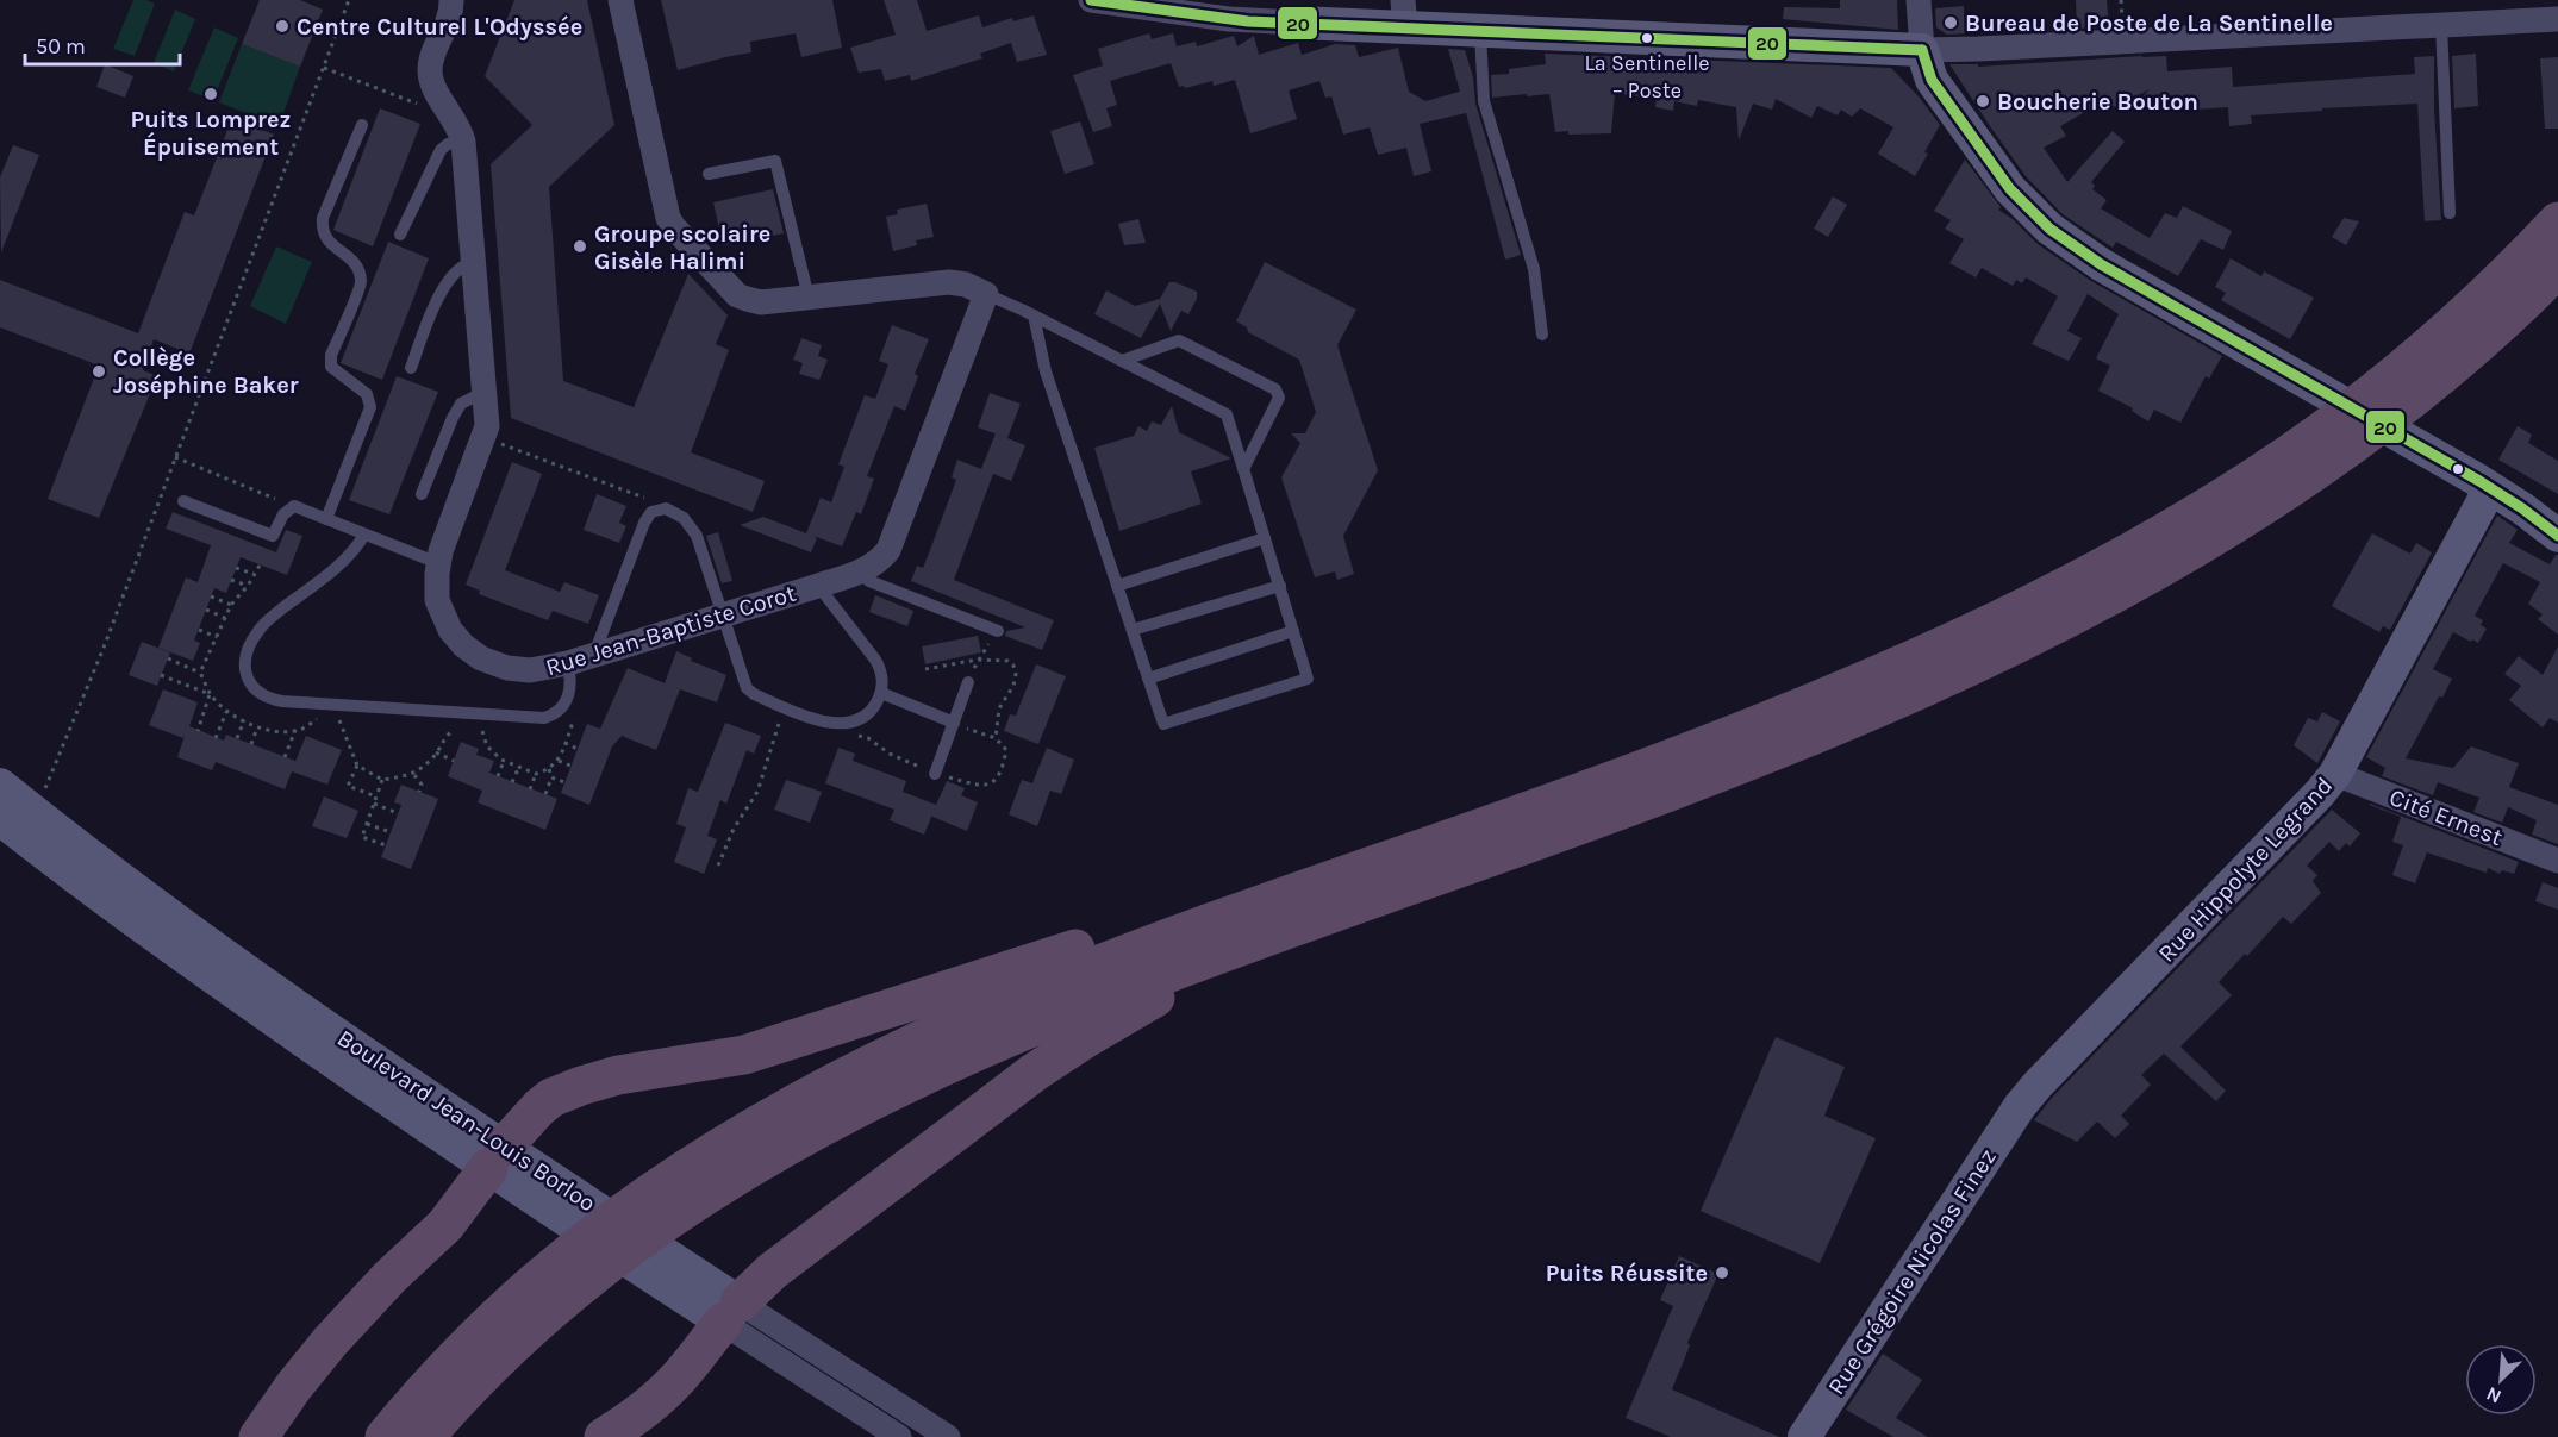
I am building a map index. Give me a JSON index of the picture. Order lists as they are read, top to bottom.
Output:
{
  "streets": {
    "street": [
      "Rue Jean-Baptiste Corot",
      "Cité Ernest",
      "Rue Hippolyte Legrand",
      "Boulevard Jean-Louis Borloo",
      "Rue Grégoire Nicolas Finez"
    ]
  },
  "crossings": [
    ["Cité Ernest", "Rue Hippolyte Legrand"],
    ["Rue Hippolyte Legrand", "Rue Grégoire Nicolas Finez"]
  ],
  "places": [
    "Bureau de Poste de La Sentinelle",
    "Centre Culturel L'Odyssée",
    "La Sentinelle – Poste",
    "Puits Lomprez Épuisement",
    "Boucherie Bouton",
    "Groupe scolaire Gisèle Halimi",
    "Collège Joséphine Baker",
    "Puits Réussite"
  ],
  "lines": ["transit line 20"],
  "scale_bar": "50 m",
  "north": "bottom left"
}
